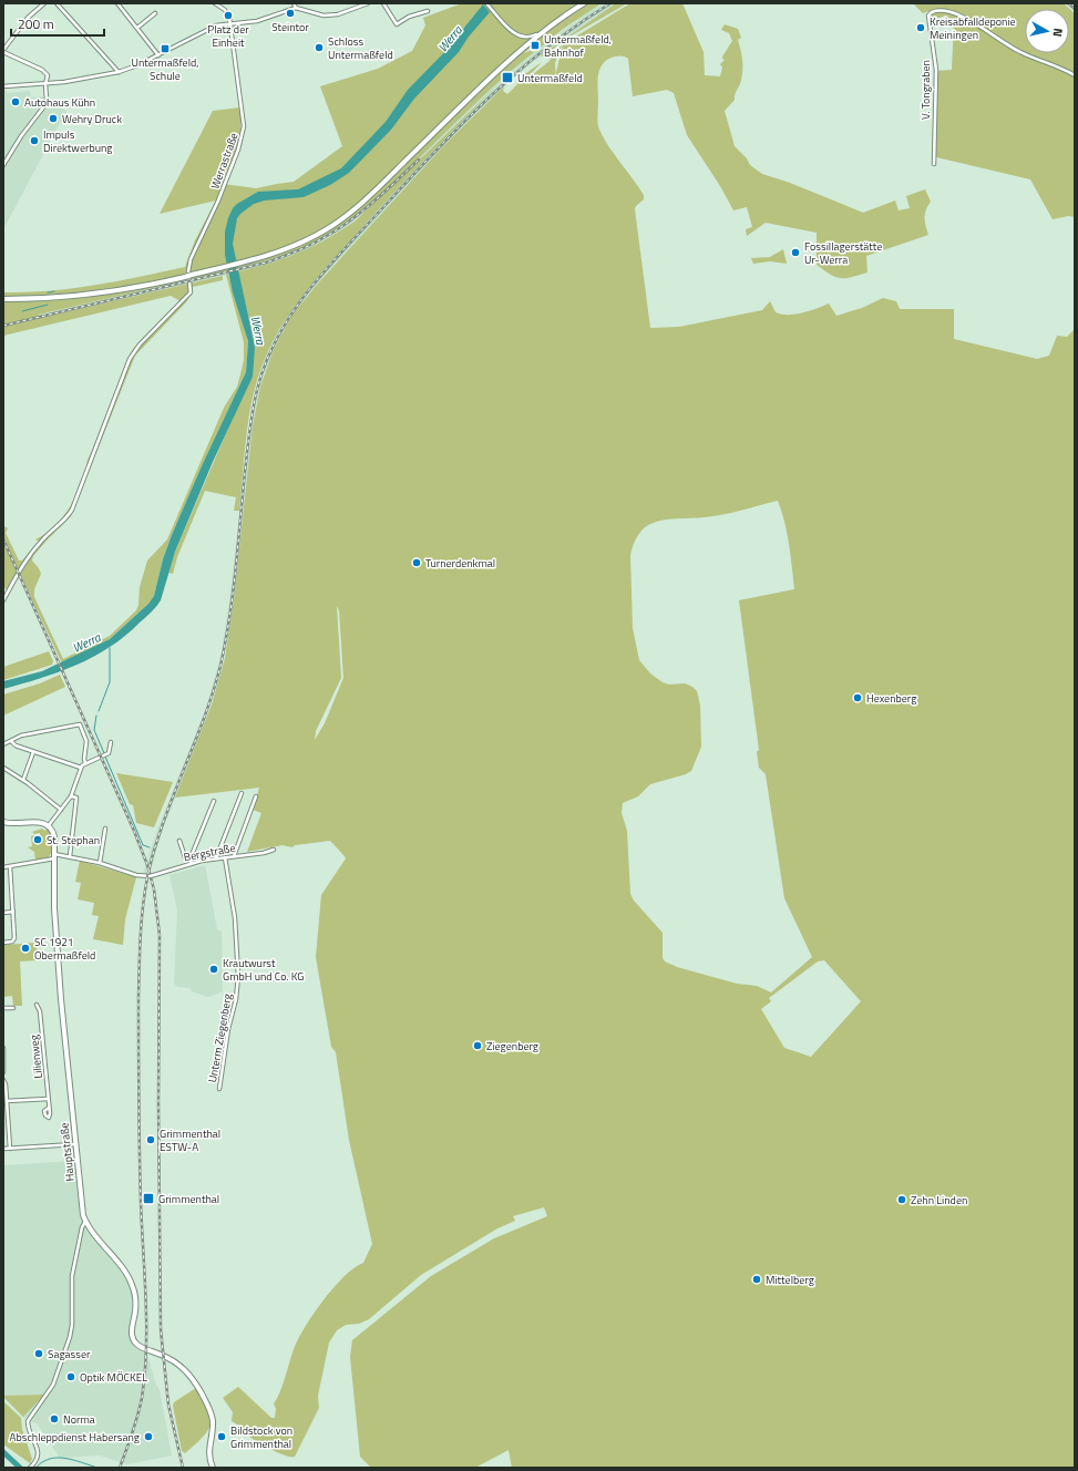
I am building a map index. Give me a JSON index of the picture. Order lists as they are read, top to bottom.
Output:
{
  "streets": {
    "main road": ["Hauptstraße"],
    "street": [
      "V. Tongraben",
      "Werrastraße",
      "Bergstraße",
      "Unterm Ziegenberg",
      "Lilienweg"
    ]
  },
  "crossings": [
    ["Bergstraße", "Unterm Ziegenberg"]
  ],
  "water": ["Werra"],
  "places": {
    "other": [
      "Steintor",
      "Platz der Einheit",
      "Kreisabfalldeponie Meiningen",
      "Schloss Untermaßfeld",
      "Autohaus Kühn",
      "Wehry Druck",
      "Impuls Direktwerbung",
      "Fossillagerstätte Ur-Werra",
      "Turnerdenkmal",
      "Hexenberg",
      "St. Stephan",
      "SC 1921 Obermaßfeld",
      "Krautwurst GmbH und Co. KG",
      "Ziegenberg",
      "Grimmenthal ESTW-A",
      "Zehn Linden",
      "Mittelberg",
      "Sagasser",
      "Optik MÖCKEL",
      "Norma",
      "Abschleppdienst Habersang",
      "Bildstock von Grimmenthal"
    ],
    "transit": [
      "Untermaßfeld, Bahnhof",
      "Untermaßfeld, Schule",
      "Untermaßfeld",
      "Grimmenthal"
    ]
  },
  "scale_bar": "200 m",
  "north": "right"
}
